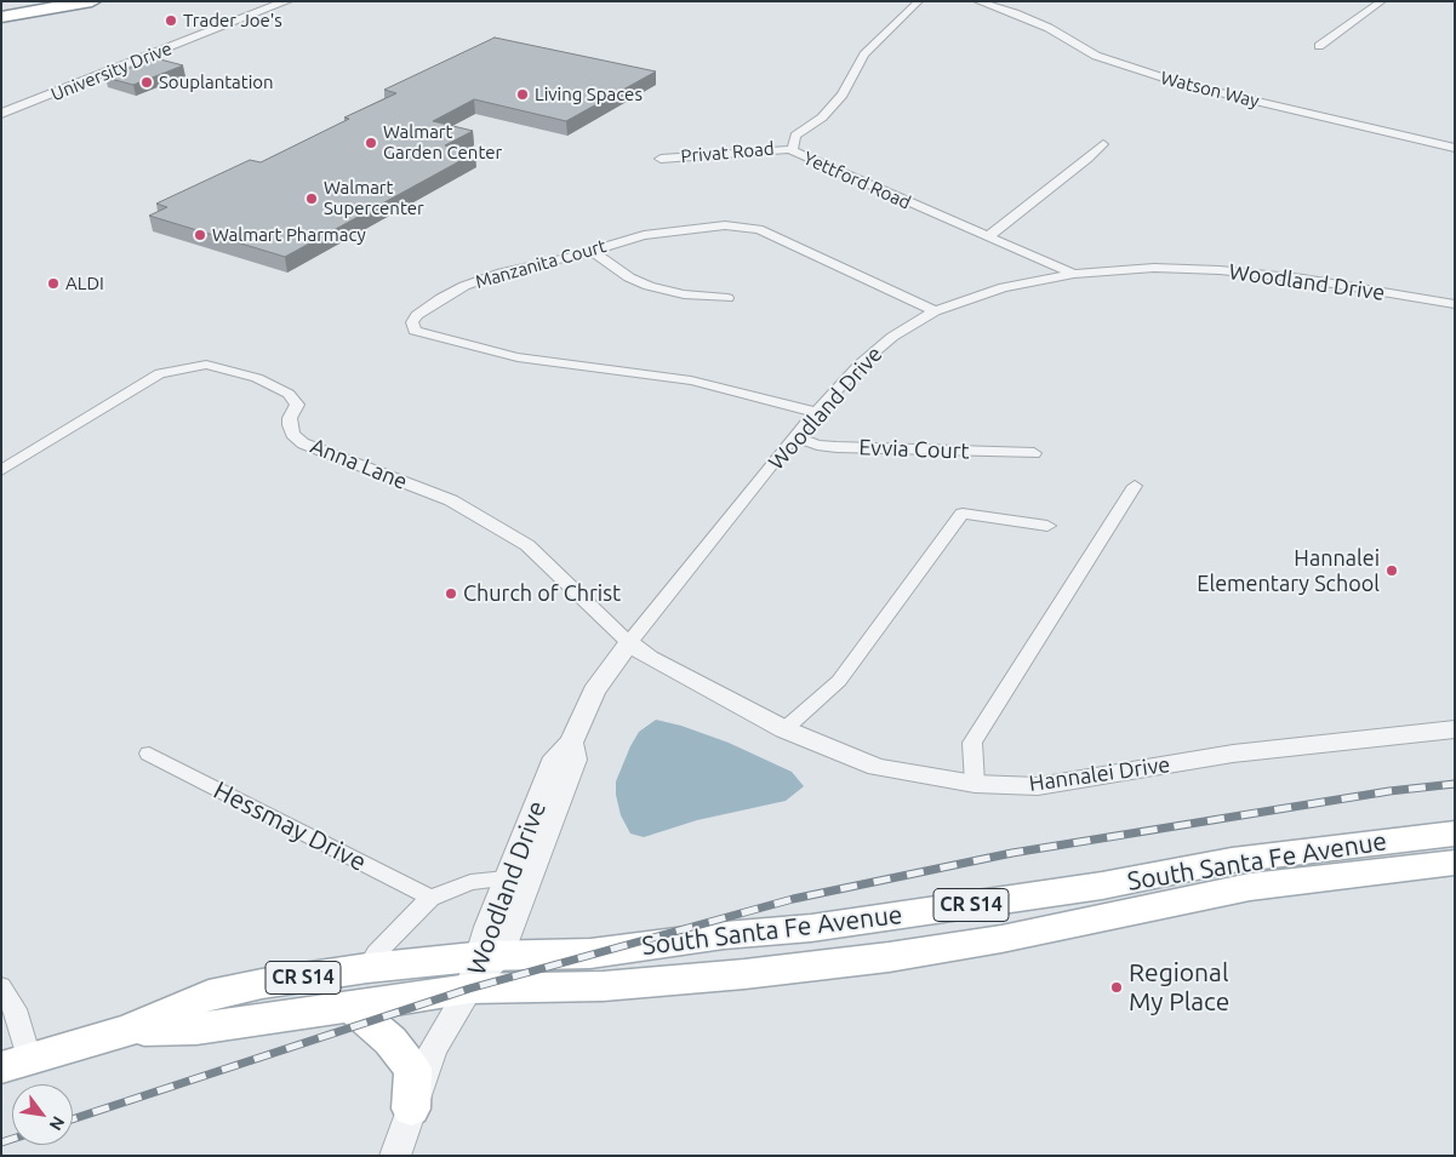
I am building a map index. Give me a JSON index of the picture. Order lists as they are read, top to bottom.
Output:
{
  "streets": {
    "main road": ["South Santa Fe Avenue", "CR S14"],
    "street": [
      "University Drive",
      "Watson Way",
      "Privat Road",
      "Yettford Road",
      "Manzanita Court",
      "Woodland Drive",
      "Evvia Court",
      "Anna Lane",
      "Hannalei Drive",
      "Hessmay Drive"
    ]
  },
  "crossings": [
    ["Privat Road", "Yettford Road"],
    ["Yettford Road", "Woodland Drive"],
    ["Manzanita Court", "Woodland Drive"],
    ["Woodland Drive", "Evvia Court"],
    ["Woodland Drive", "Anna Lane"],
    ["Woodland Drive", "Hannalei Drive"],
    ["Woodland Drive", "South Santa Fe Avenue"],
    ["Anna Lane", "Hannalei Drive"]
  ],
  "places": [
    "Trader Joe's",
    "Souplantation",
    "Living Spaces",
    "Walmart Garden Center",
    "Walmart Supercenter",
    "Walmart Pharmacy",
    "ALDI",
    "Hannalei Elementary School",
    "Church of Christ",
    "Regional My Place"
  ],
  "north": "bottom right"
}
